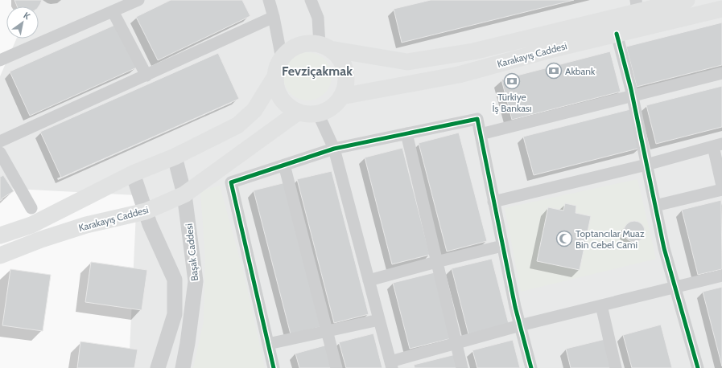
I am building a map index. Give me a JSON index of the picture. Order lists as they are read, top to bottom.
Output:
{
  "streets": {
    "main road": ["Karakayış Caddesi"],
    "street": ["Başak Caddesi"]
  },
  "crossings": [
    ["Karakayış Caddesi", "Başak Caddesi"]
  ],
  "districts": ["Fevziçakmak"],
  "places": {
    "bank": ["Akbank", "Türkiye İş Bankası"],
    "mosque": ["Toptancılar Muaz Bin Cebel Cami"]
  },
  "north": "top right"
}
